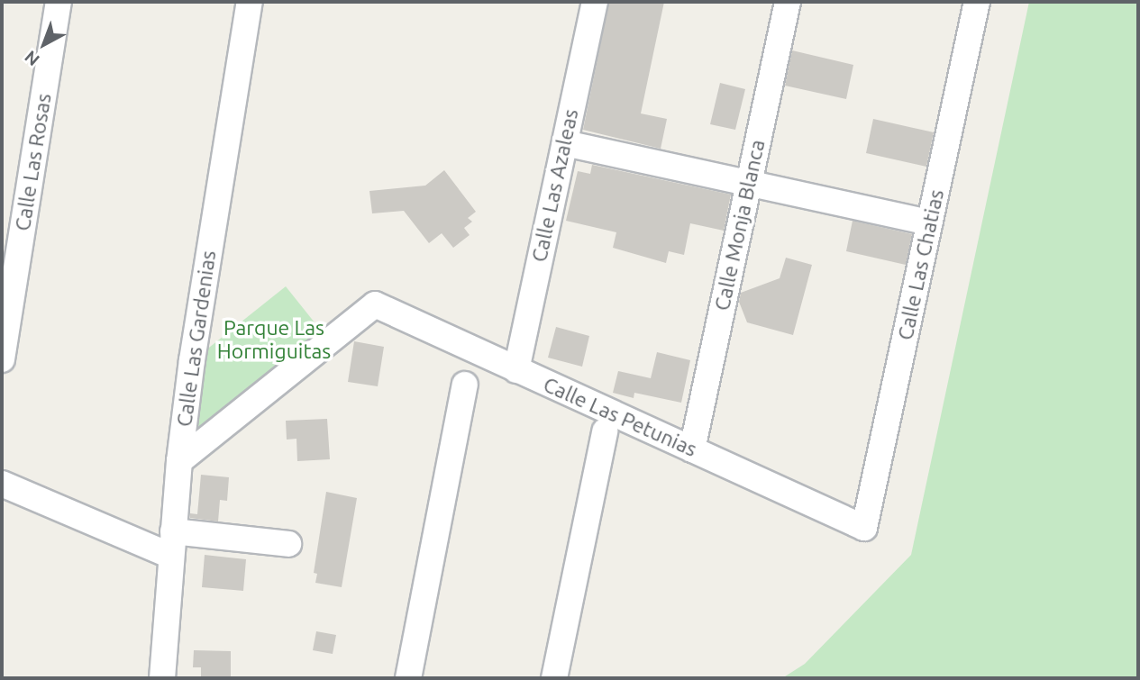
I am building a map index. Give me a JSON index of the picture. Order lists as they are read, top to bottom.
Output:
{
  "streets": {
    "street": [
      "Calle Las Rosas",
      "Calle Las Azaleas",
      "Calle Monja Blanca",
      "Calle Las Chatias",
      "Calle Las Gardenias",
      "Calle Las Petunias"
    ]
  },
  "crossings": [
    ["Calle Las Azaleas", "Calle Las Petunias"],
    ["Calle Monja Blanca", "Calle Las Petunias"],
    ["Calle Las Chatias", "Calle Las Petunias"],
    ["Calle Las Gardenias", "Calle Las Petunias"]
  ],
  "parks": ["Parque Las Hormiguitas"],
  "north": "bottom left"
}
